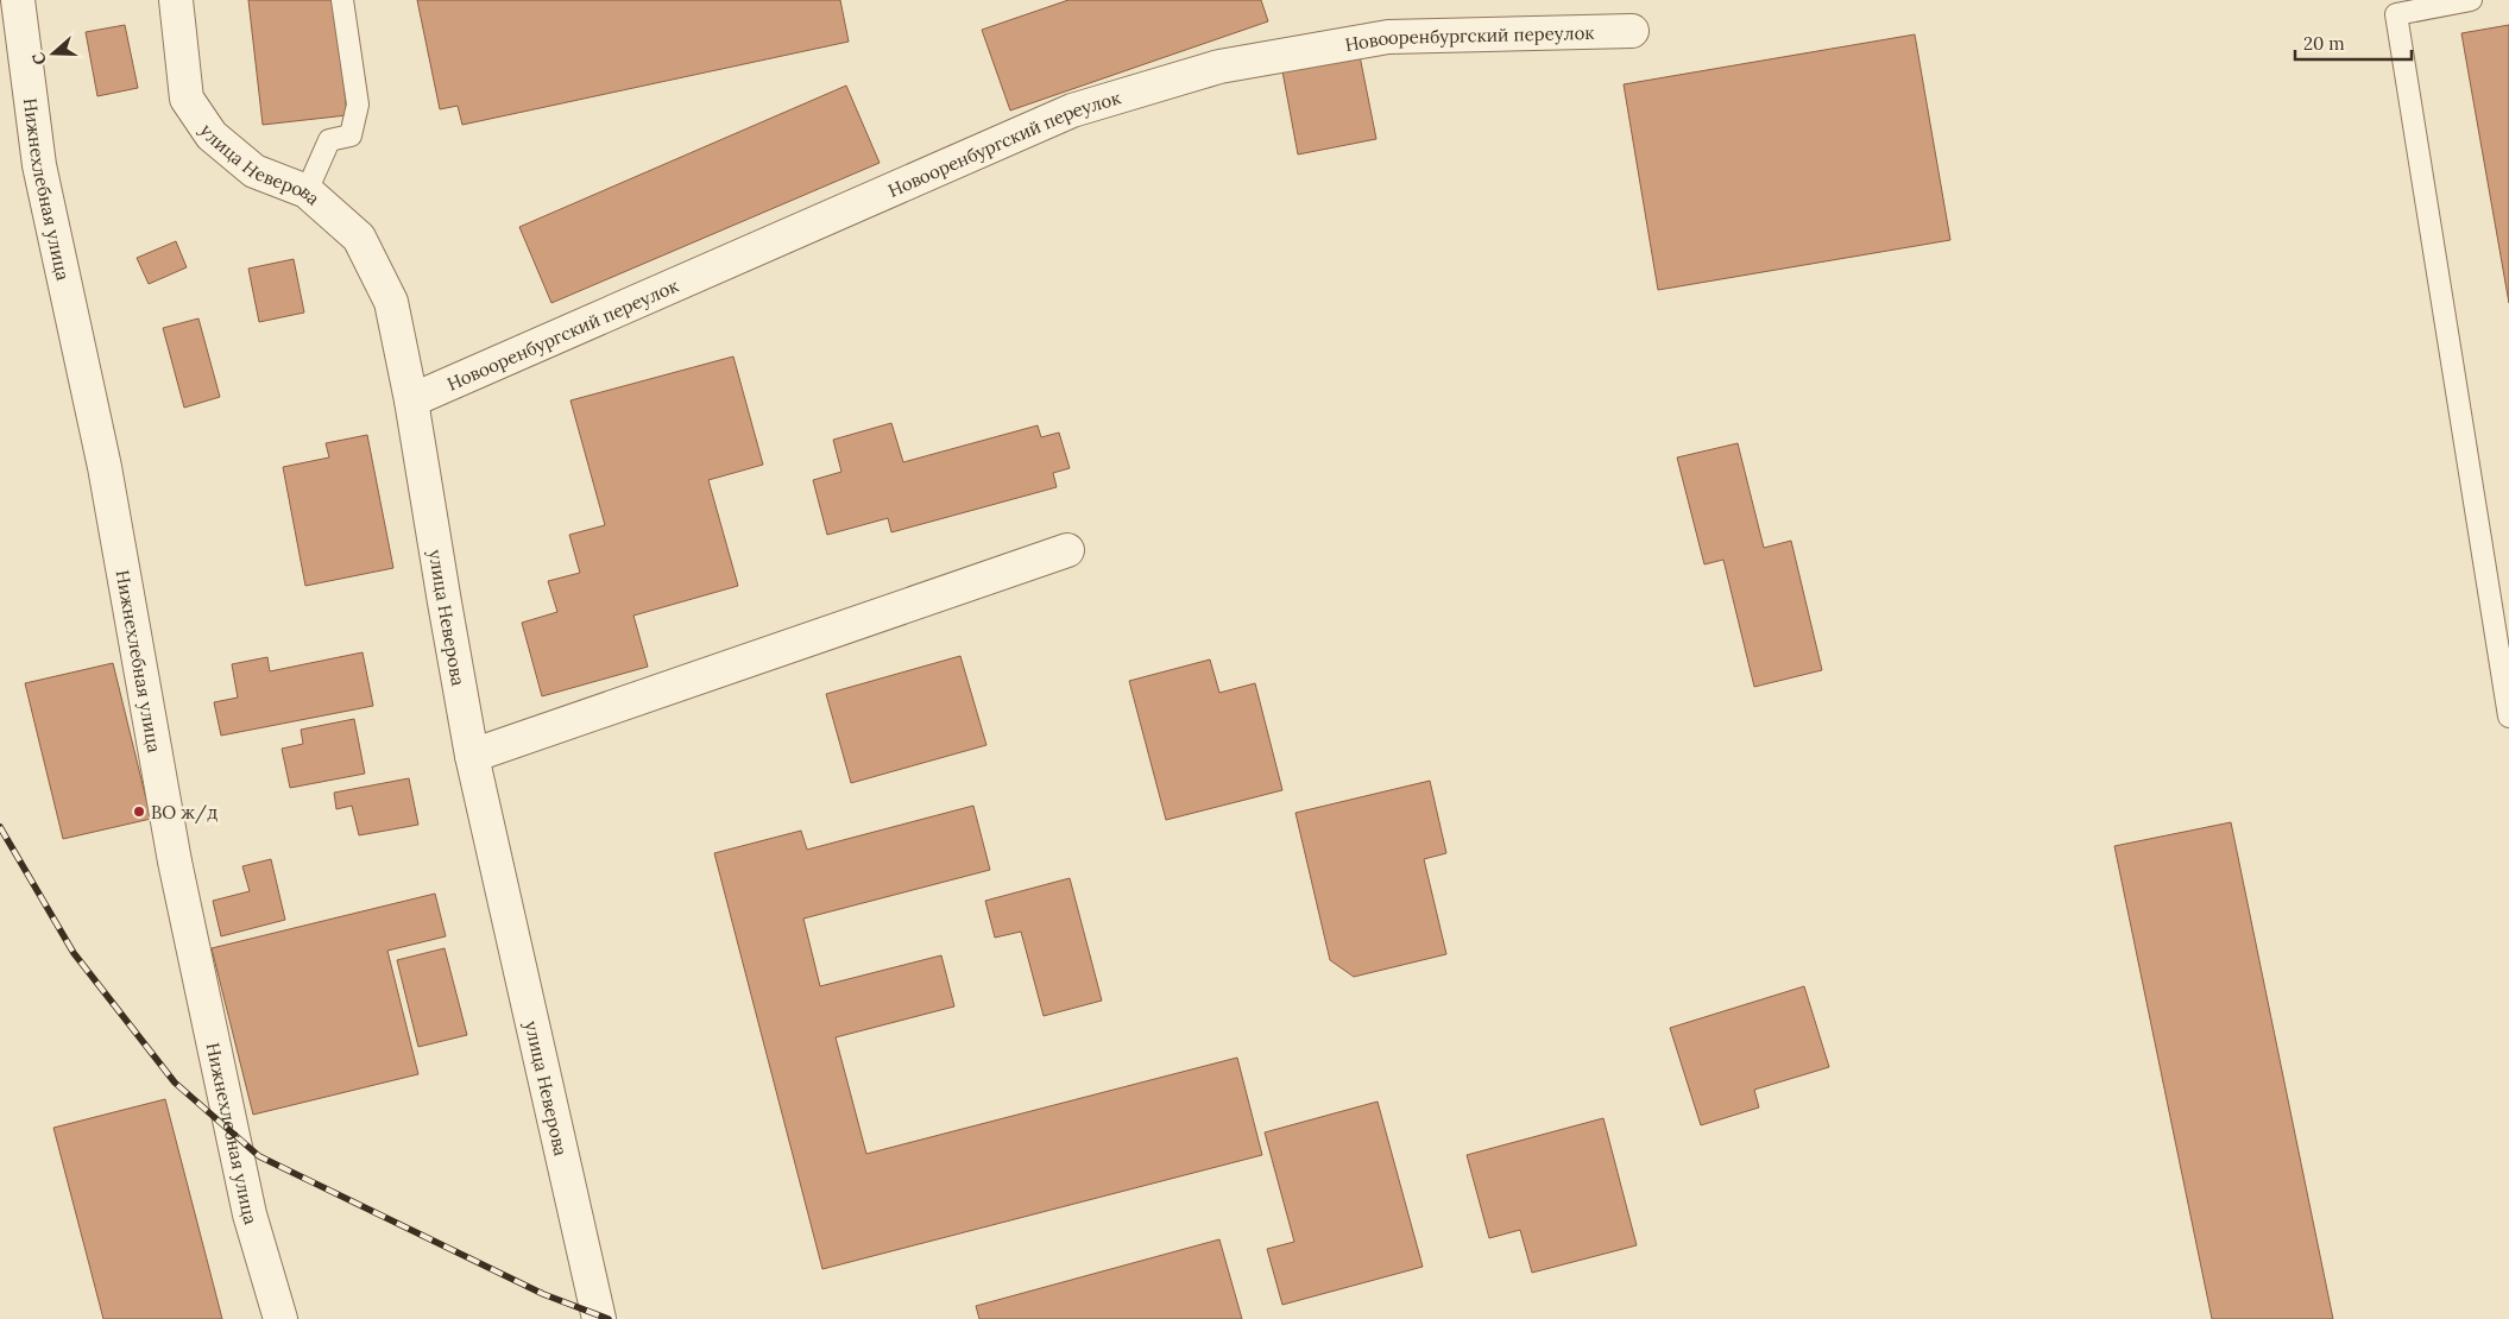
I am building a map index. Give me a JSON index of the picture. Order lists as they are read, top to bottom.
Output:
{
  "streets": {
    "street": ["Новооренбургский переулок", "улица Неверова", "Нижнехлебная улица"]
  },
  "crossings": [
    ["Новооренбургский переулок", "улица Неверова"]
  ],
  "places": ["ВО ж/д"],
  "scale_bar": "20 m",
  "north": "left"
}
